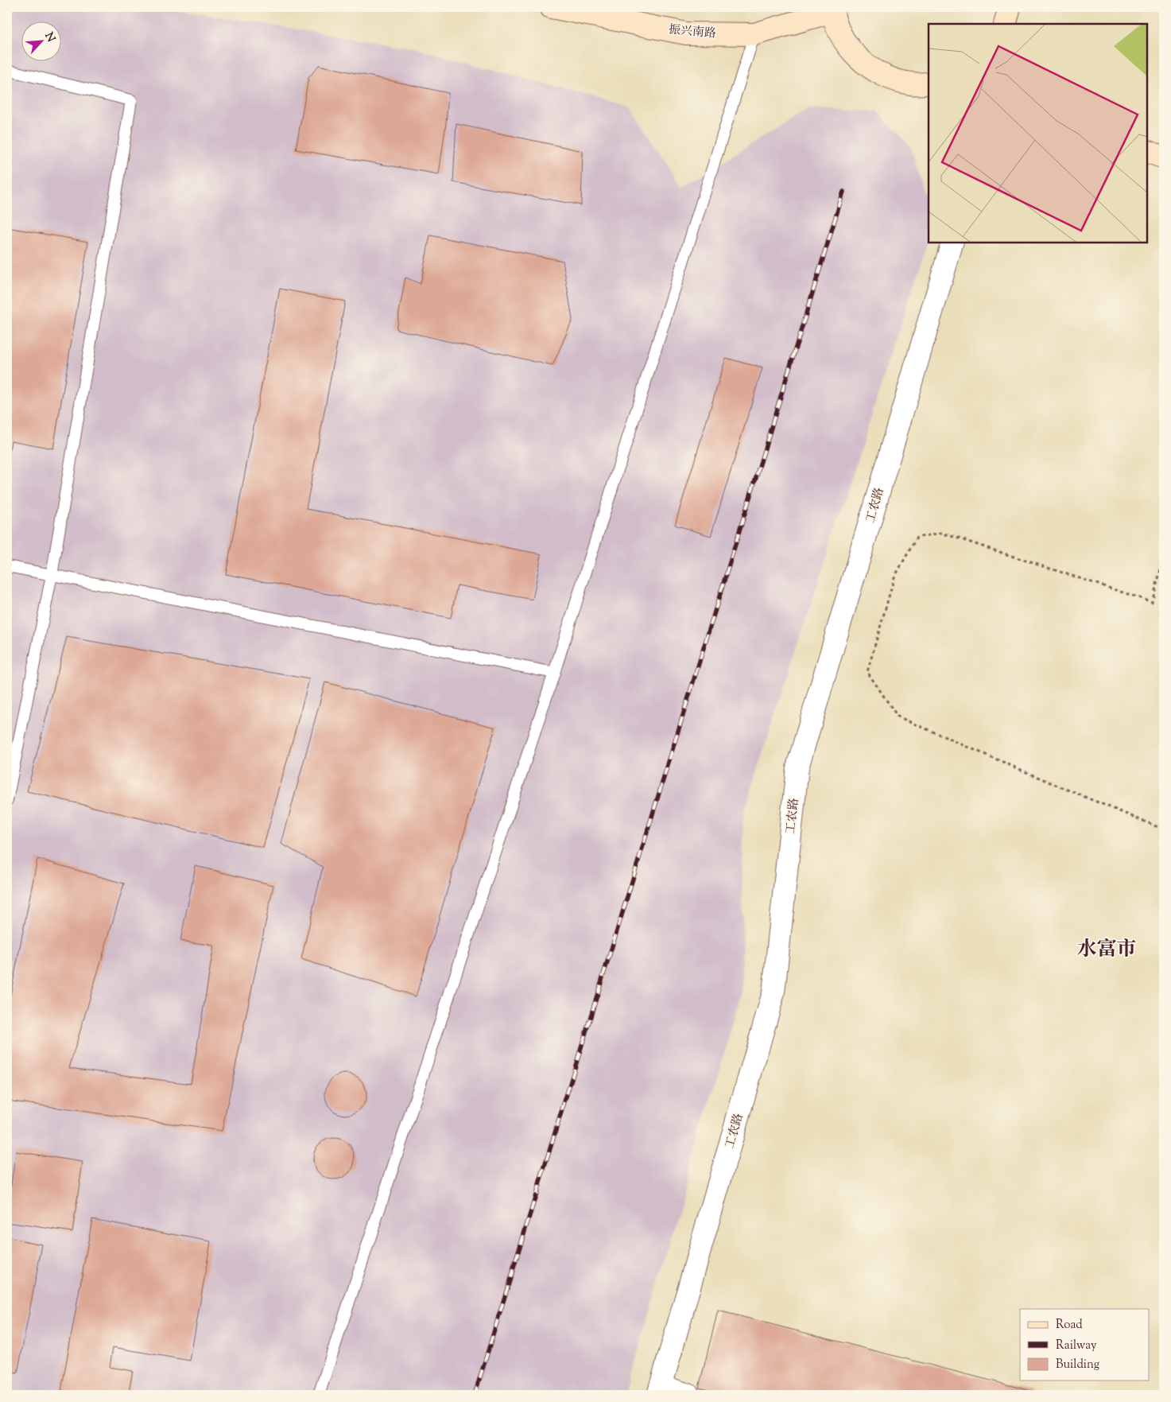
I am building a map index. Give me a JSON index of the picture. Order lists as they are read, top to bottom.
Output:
{
  "streets": {
    "main road": ["振兴南路"],
    "street": ["工农路"]
  },
  "districts": ["水富市"],
  "legend": ["Road", "Railway", "Building"],
  "north": "top right"
}
